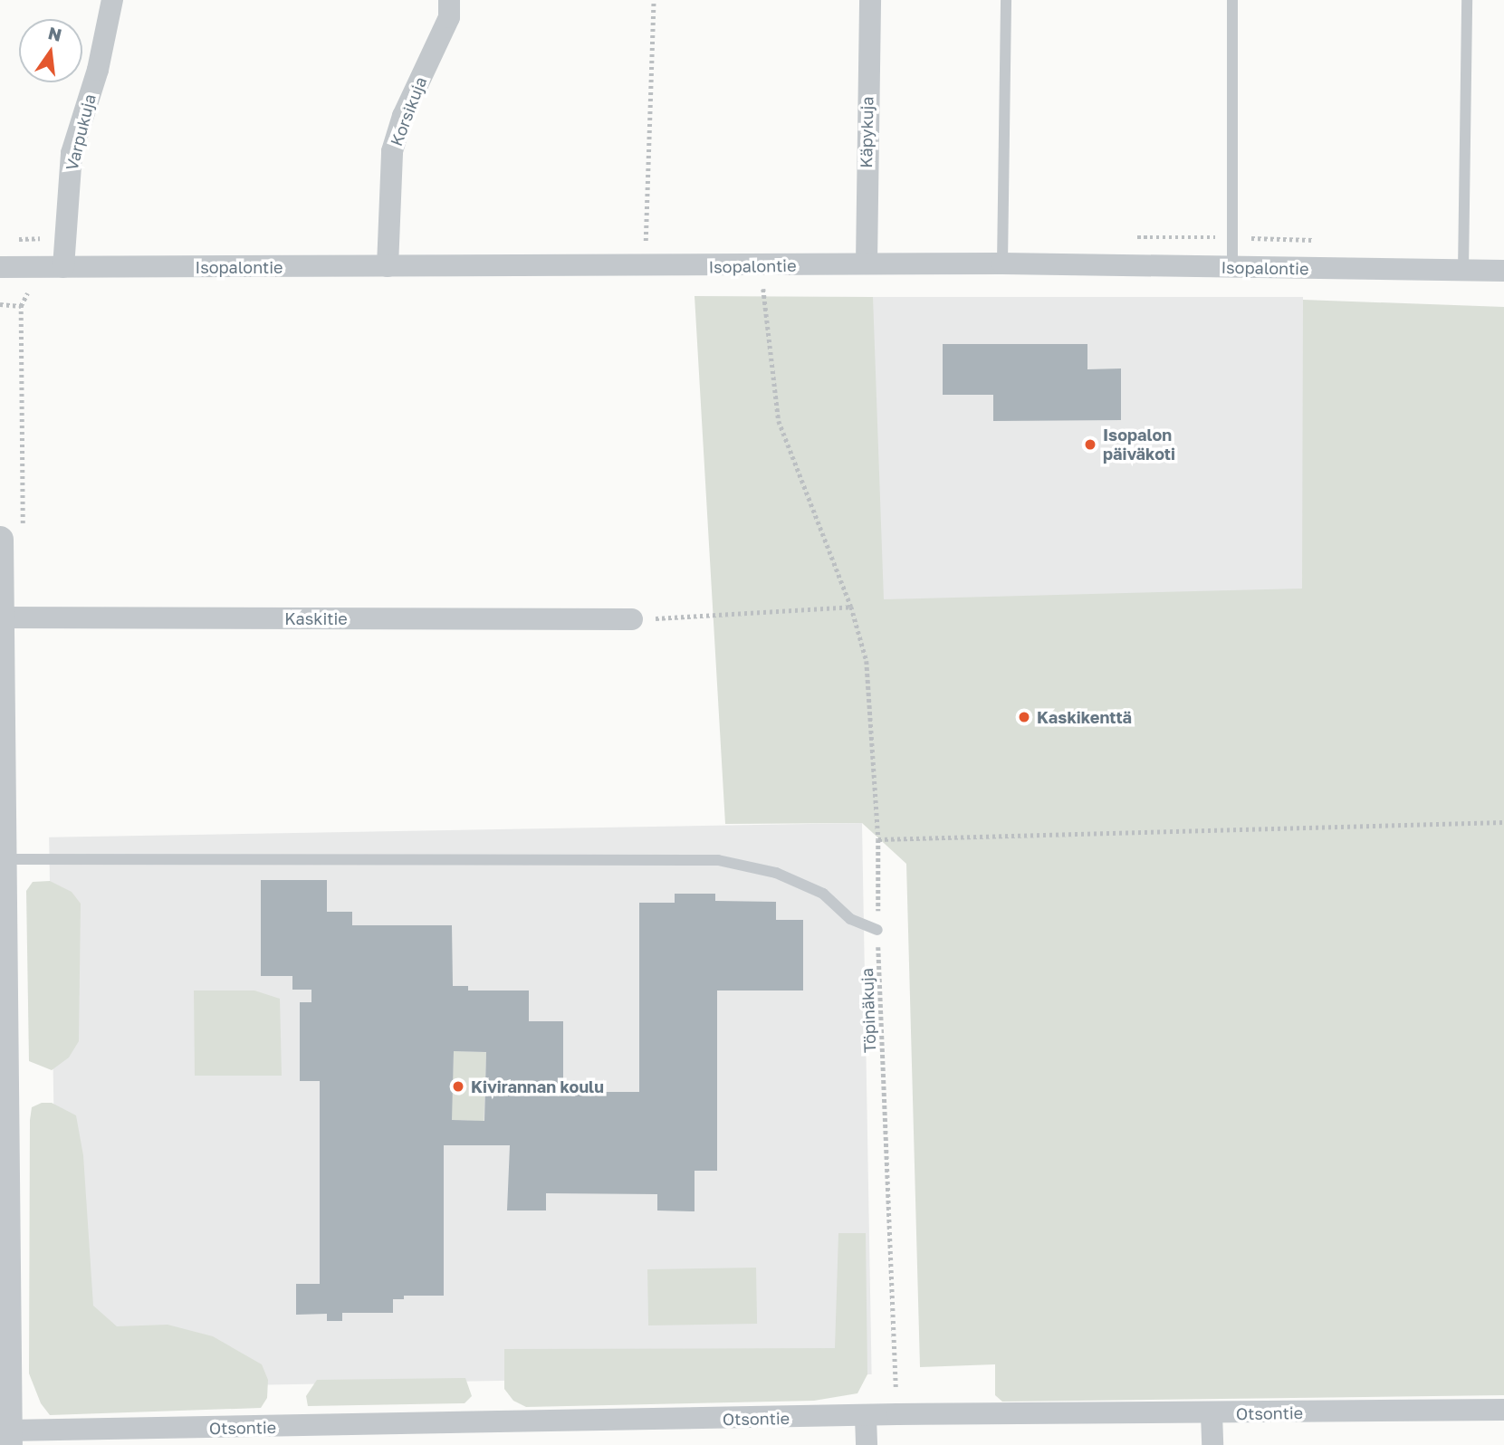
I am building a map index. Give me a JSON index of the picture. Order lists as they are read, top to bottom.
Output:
{
  "streets": {
    "street": [
      "Korsikuja",
      "Varpukuja",
      "Käpykuja",
      "Isopalontie",
      "Kaskitie",
      "Otsontie"
    ],
    "path": ["Töpinäkuja"]
  },
  "crossings": [
    ["Korsikuja", "Isopalontie"],
    ["Varpukuja", "Isopalontie"],
    ["Käpykuja", "Isopalontie"],
    ["Isopalontie", "Töpinäkuja"],
    ["Töpinäkuja", "Otsontie"]
  ],
  "places": ["Isopalon päiväkoti", "Kaskikenttä", "Kivirannan koulu"],
  "north": "top"
}
